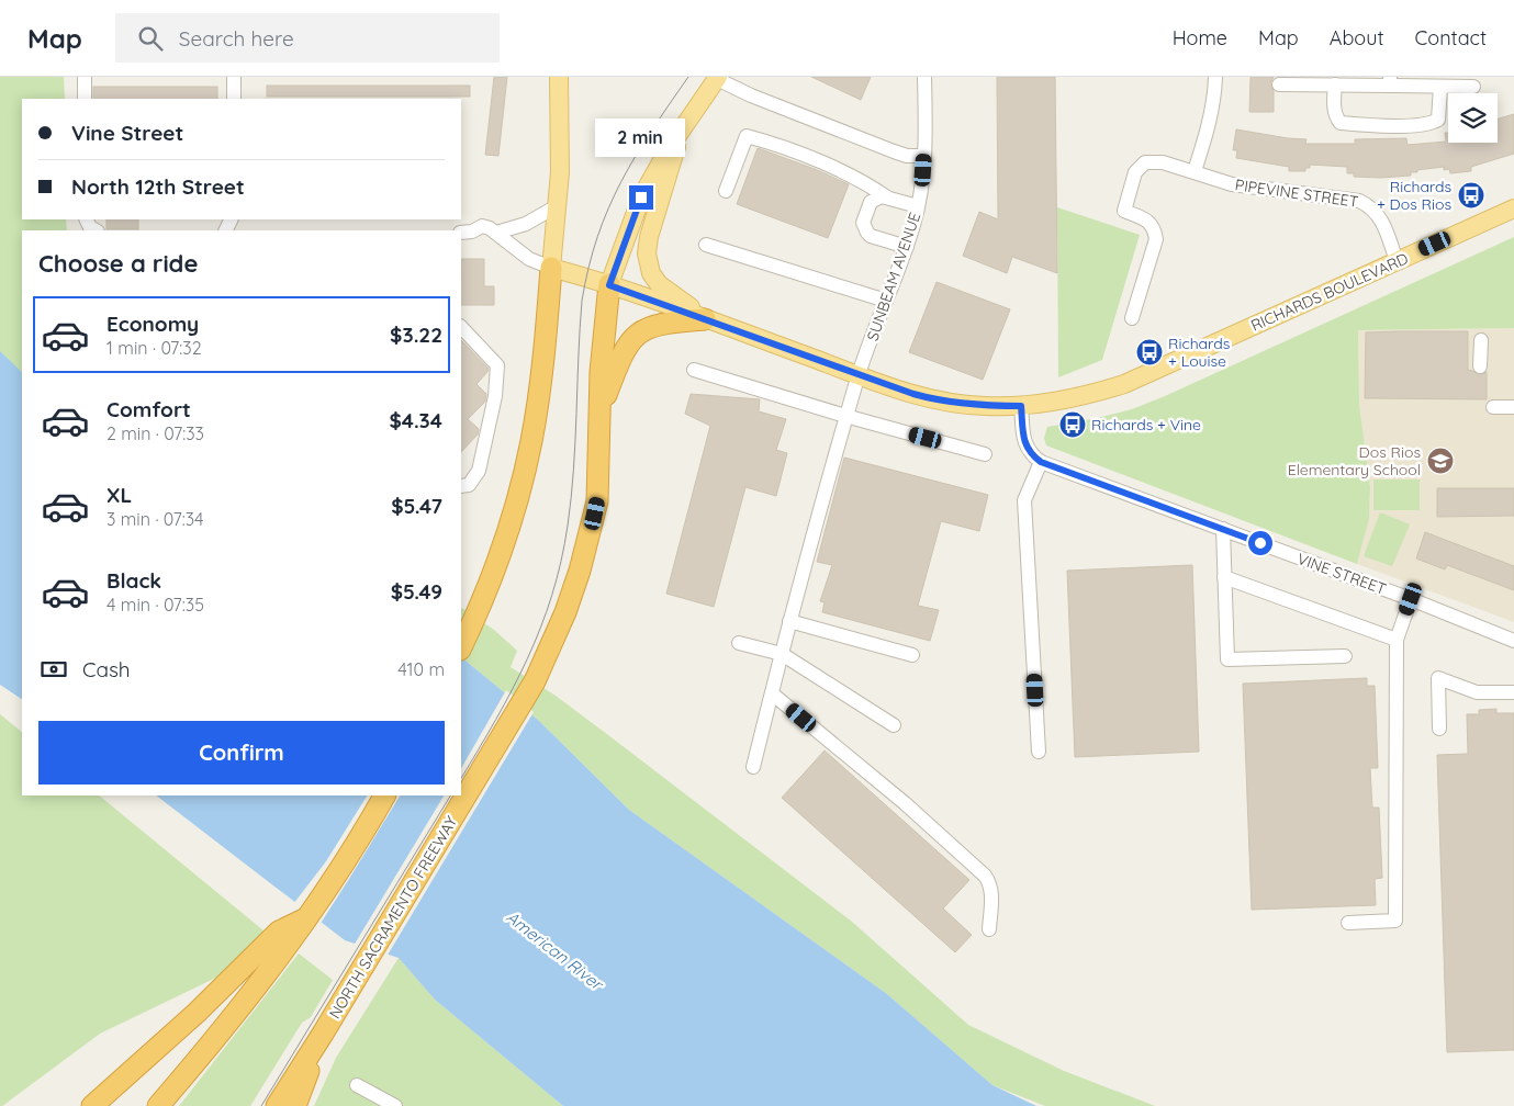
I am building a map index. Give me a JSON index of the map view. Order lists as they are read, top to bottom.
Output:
{
  "streets": {
    "highway": ["NORTH SACRAMENTO FREEWAY"],
    "main road": ["RICHARDS BOULEVARD"],
    "street": ["PIPEVINE STREET", "SUNBEAM AVENUE", "VINE STREET"]
  },
  "crossings": [
    ["PIPEVINE STREET", "RICHARDS BOULEVARD"],
    ["SUNBEAM AVENUE", "RICHARDS BOULEVARD"],
    ["RICHARDS BOULEVARD", "NORTH SACRAMENTO FREEWAY"]
  ],
  "water": ["American River"],
  "places": {
    "bus stop": ["Richards + Dos Rios", "Richards + Louise", "Richards + Vine"],
    "school or university": ["Dos Rios Elementary School"]
  },
  "page": {
    "header": "Map",
    "search": "Search here",
    "nav": [
      "Home",
      "Map",
      "About",
      "Contact"
    ],
    "banner": ["Vine Street", "North 12th Street"],
    "bubble": "2 min",
    "heading": "Choose a ride",
    "list": [
      {
        "name": "Economy",
        "note": "1 min · 07:32",
        "value": "$3.22"
      },
      {
        "name": "Comfort",
        "note": "2 min · 07:33",
        "value": "$4.34"
      },
      {
        "name": "XL",
        "note": "3 min · 07:34",
        "value": "$5.47"
      },
      {
        "name": "Black",
        "note": "4 min · 07:35",
        "value": "$5.49"
      }
    ],
    "pay": ["Cash", "410 m"],
    "buttons": "Confirm"
  }
}
